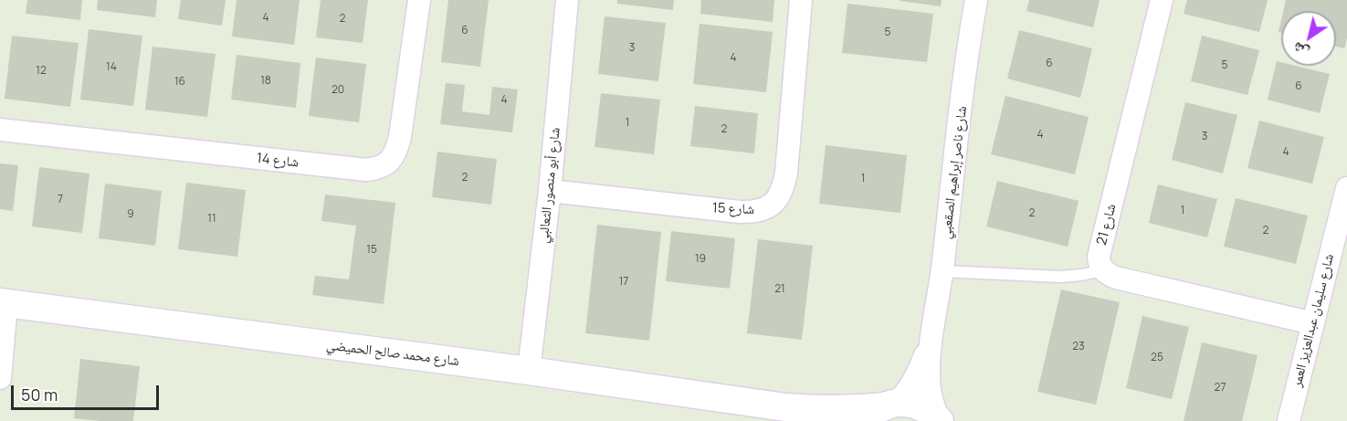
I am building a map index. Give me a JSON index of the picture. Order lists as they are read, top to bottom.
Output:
{
  "streets": {
    "street": [
      "شارع 14",
      "شارع ناصر إبراهيم الصقعبي",
      "شارع أبو منصور الثعالبي",
      "شارع 15",
      "شارع 21",
      "شارع سليمان عبدالعزيز العمر",
      "شارع محمد صالح الحميضي"
    ]
  },
  "crossings": [
    ["شارع ناصر إبراهيم الصقعبي", "شارع محمد صالح الحميضي"],
    ["شارع أبو منصور الثعالبي", "شارع 15"],
    ["شارع أبو منصور الثعالبي", "شارع محمد صالح الحميضي"]
  ],
  "house_numbers": [
    "4",
    "2",
    "6",
    "5",
    "3",
    "4",
    "6",
    "5",
    "14",
    "12",
    "18",
    "16",
    "6",
    "20",
    "4",
    "1",
    "2",
    "4",
    "3",
    "4",
    "2",
    "1",
    "7",
    "1",
    "2",
    "9",
    "11",
    "2",
    "15",
    "19",
    "17",
    "21",
    "23",
    "25",
    "27"
  ],
  "scale_bar": "50 m",
  "north": "bottom left"
}
